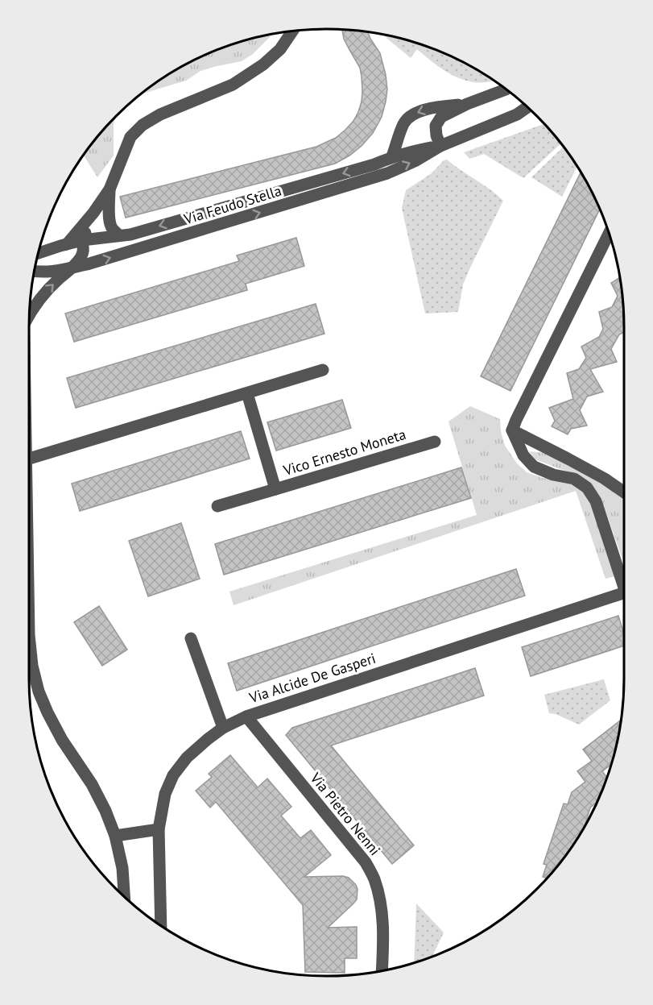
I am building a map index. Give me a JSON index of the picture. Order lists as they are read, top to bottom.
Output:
{
  "streets": {
    "street": [
      "Via Feudo Stella",
      "Vico Ernesto Moneta",
      "Via Alcide De Gasperi",
      "Via Pietro Nenni"
    ]
  },
  "crossings": [
    ["Via Alcide De Gasperi", "Via Pietro Nenni"]
  ]
}
